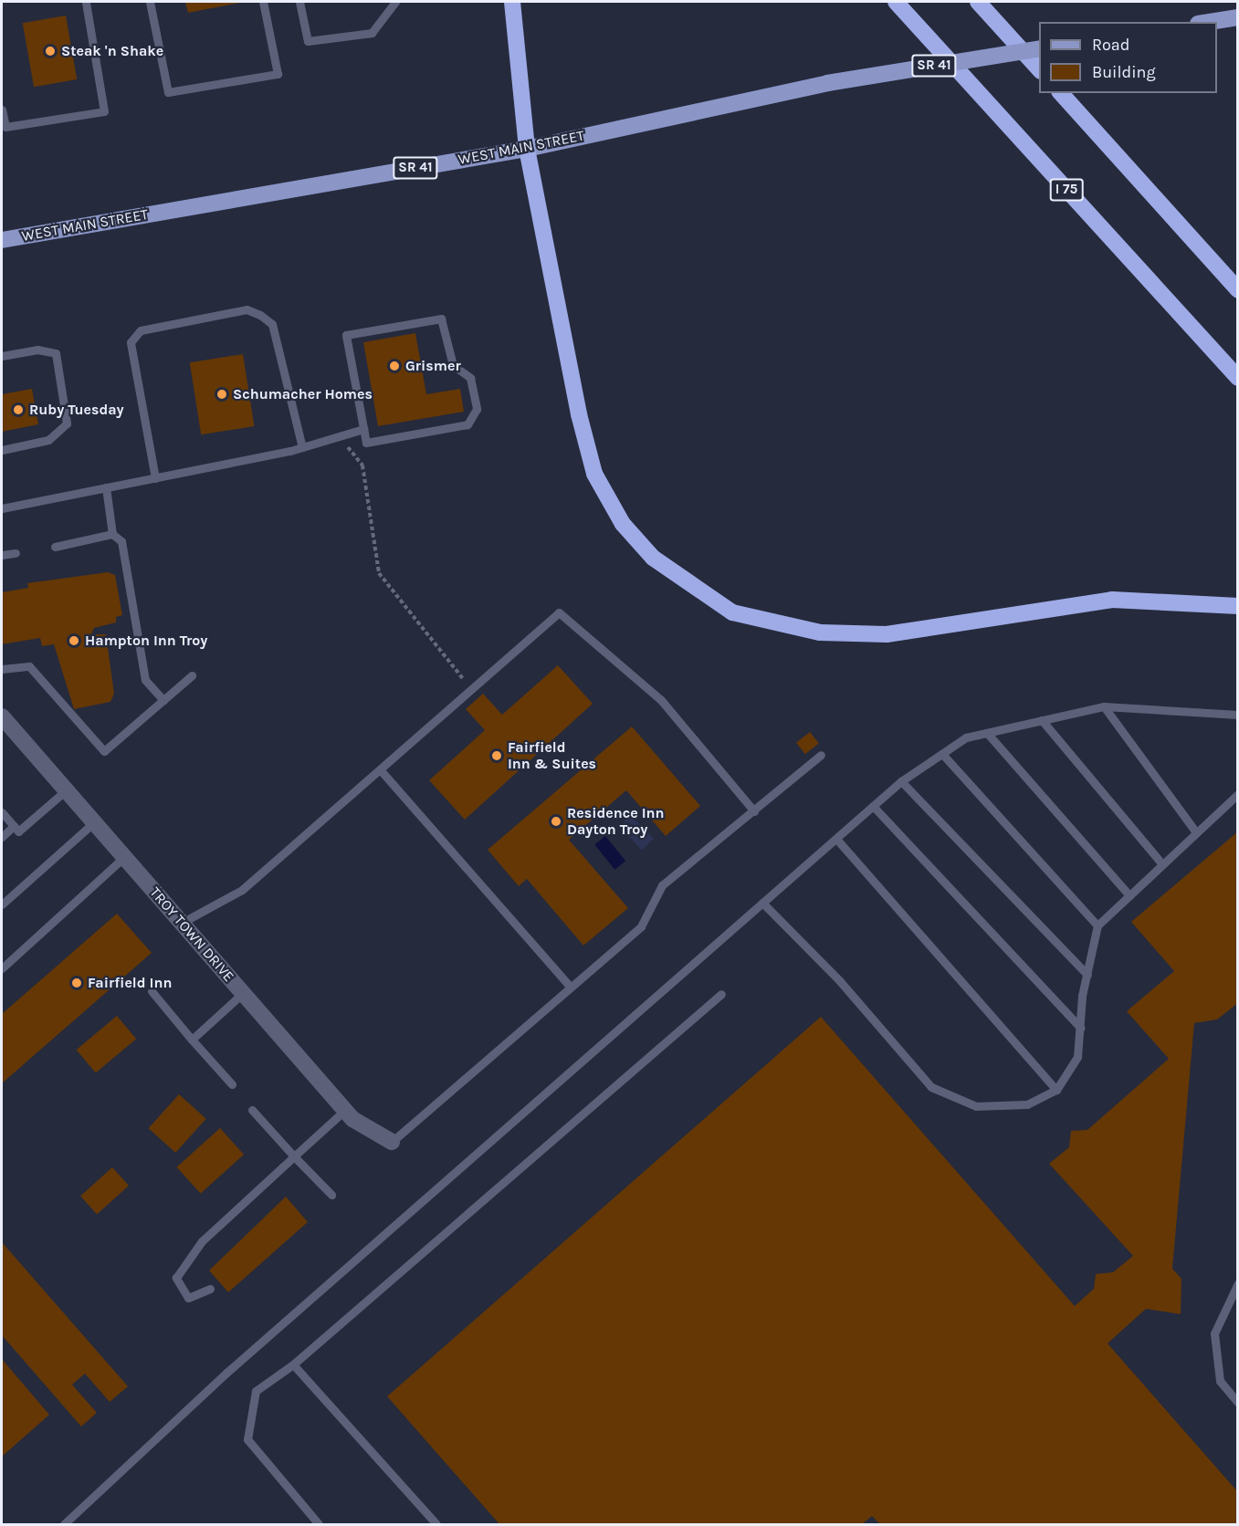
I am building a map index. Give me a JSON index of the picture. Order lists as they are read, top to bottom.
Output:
{
  "streets": {
    "highway": ["I 75"],
    "main road": ["SR 41", "WEST MAIN STREET"],
    "street": ["TROY TOWN DRIVE"]
  },
  "places": [
    "Steak 'n Shake",
    "Grismer",
    "Schumacher Homes",
    "Ruby Tuesday",
    "Hampton Inn Troy",
    "Fairfield Inn & Suites",
    "Residence Inn Dayton Troy",
    "Fairfield Inn"
  ],
  "legend": ["Road", "Building"]
}
